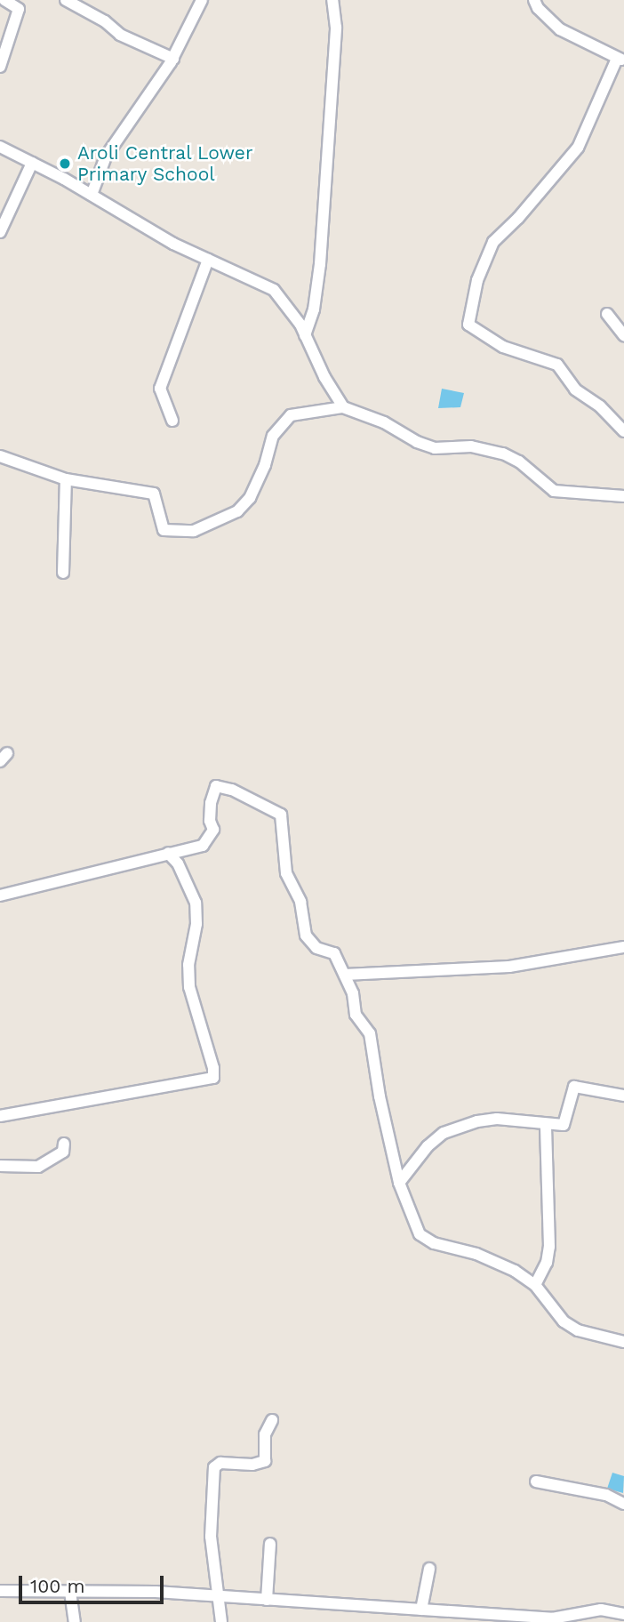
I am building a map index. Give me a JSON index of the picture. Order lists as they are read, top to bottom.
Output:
{
  "places": ["Aroli Central Lower Primary School"],
  "scale_bar": "100 m"
}
